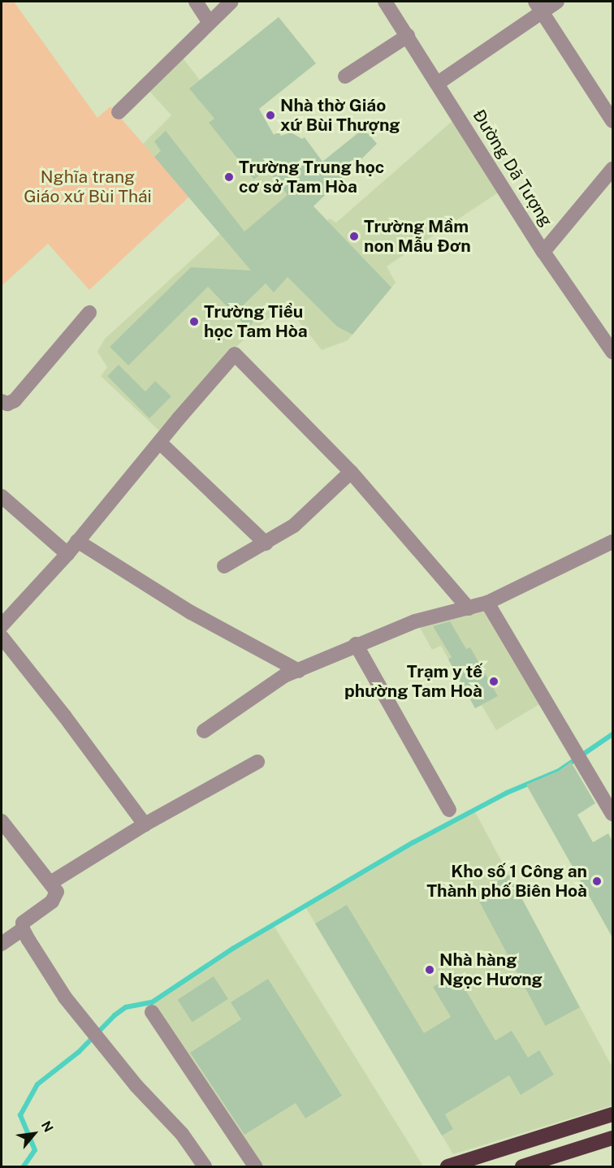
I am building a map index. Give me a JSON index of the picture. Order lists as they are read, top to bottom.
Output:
{
  "streets": {
    "street": ["Đường Dã Tượng"]
  },
  "parks": ["Nghĩa trang Giáo xứ Bùi Thái"],
  "places": [
    "Nhà thờ Giáo xứ Bùi Thượng",
    "Trường Trung học cơ sở Tam Hòa",
    "Trường Mầm non Mẫu Đơn",
    "Trường Tiểu học Tam Hòa",
    "Trạm y tế phường Tam Hoà",
    "Kho số 1 Công an Thành phố Biên Hoà",
    "Nhà hàng Ngọc Hương"
  ],
  "north": "top right"
}
